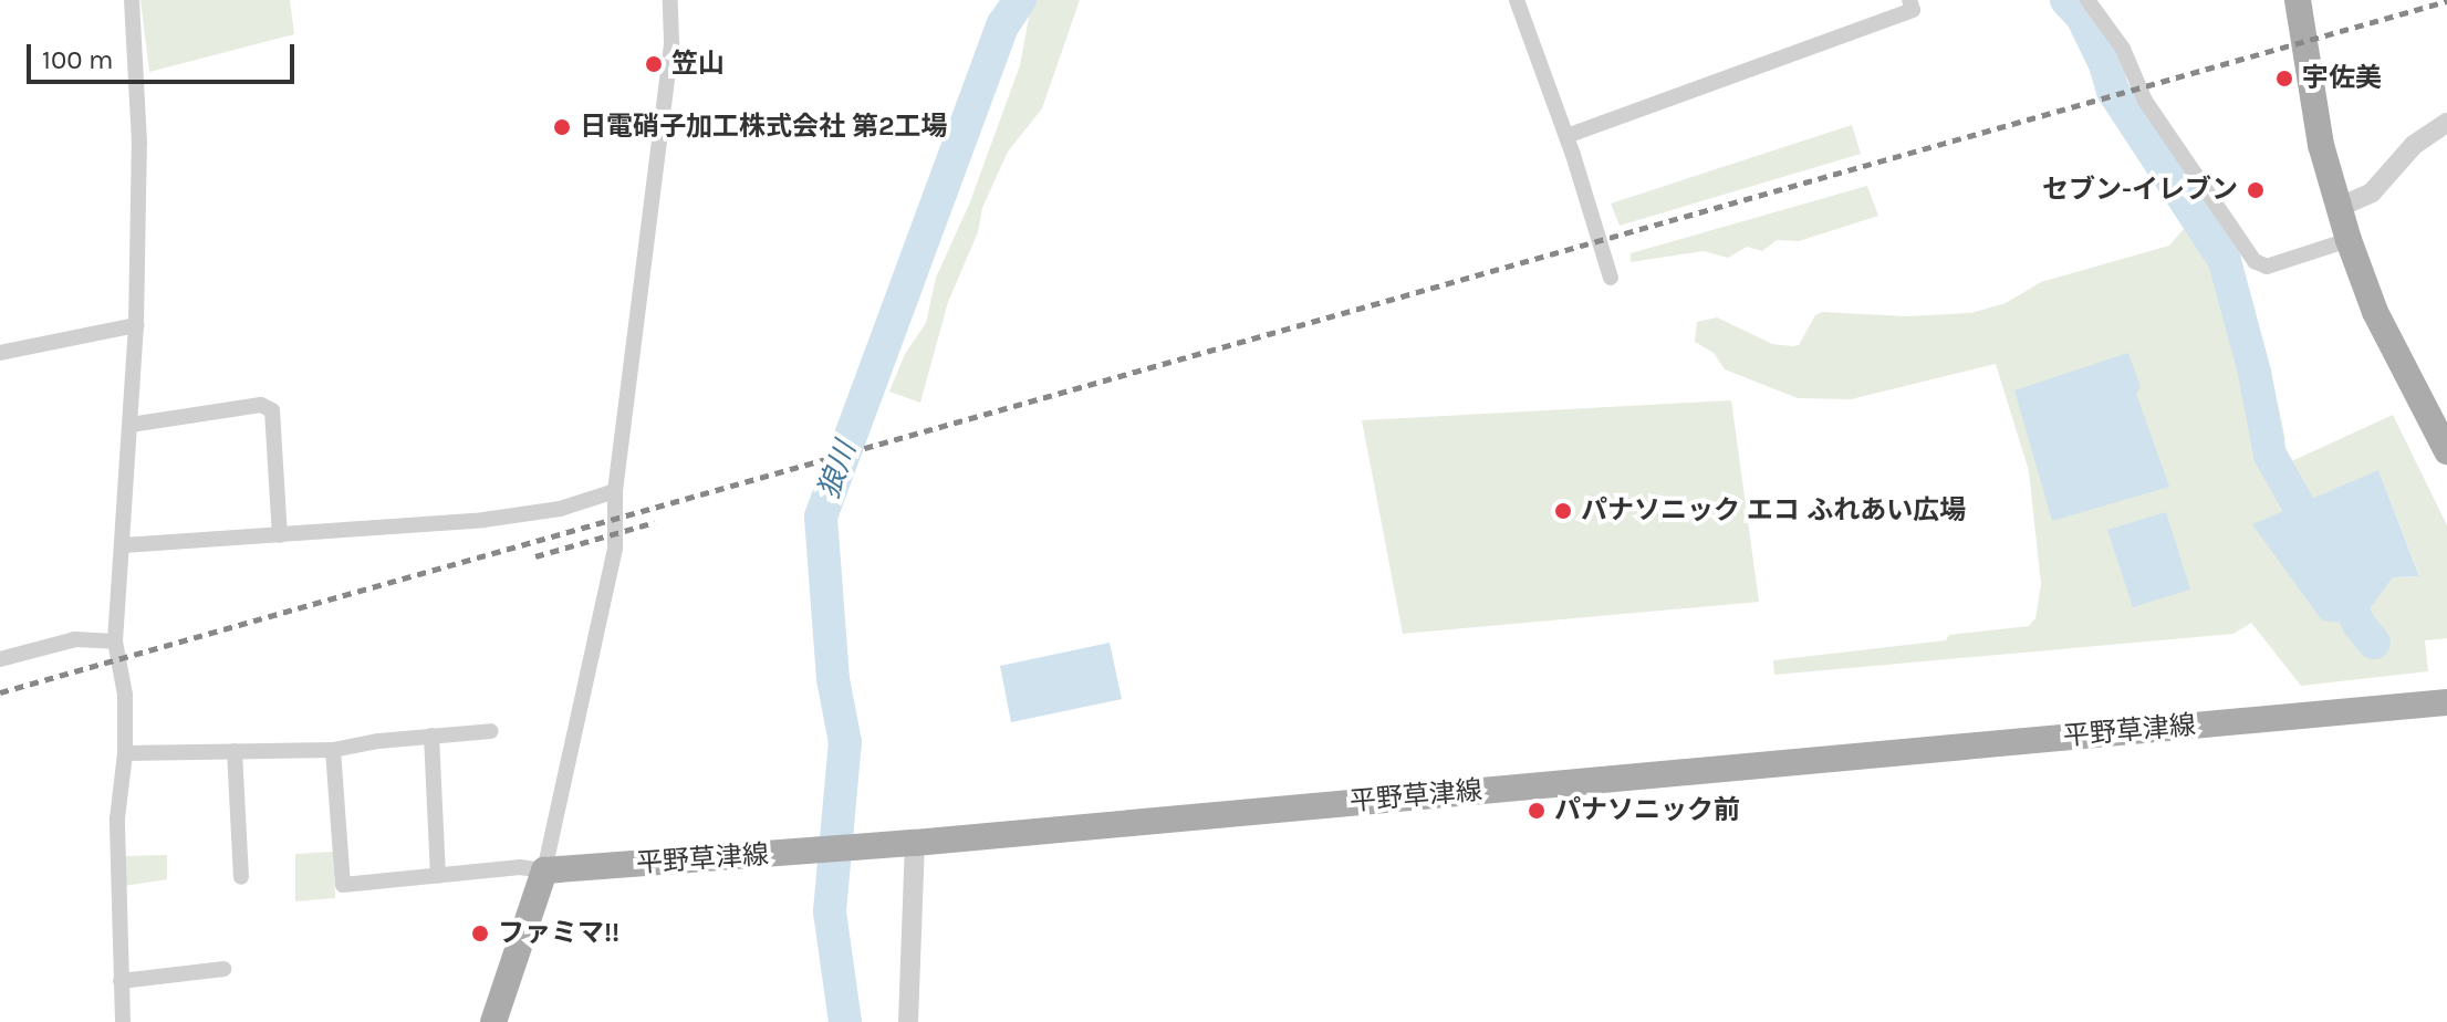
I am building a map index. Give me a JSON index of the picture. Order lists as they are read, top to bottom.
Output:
{
  "streets": {
    "main road": ["平野草津線"]
  },
  "water": ["狼川"],
  "places": [
    "笠山",
    "宇佐美",
    "日電硝子加工株式会社 第2工場",
    "セブン-イレブン",
    "パナソニック エコ ふれあい広場",
    "パナソニック前",
    "ファミマ!!"
  ],
  "scale_bar": "100 m"
}
